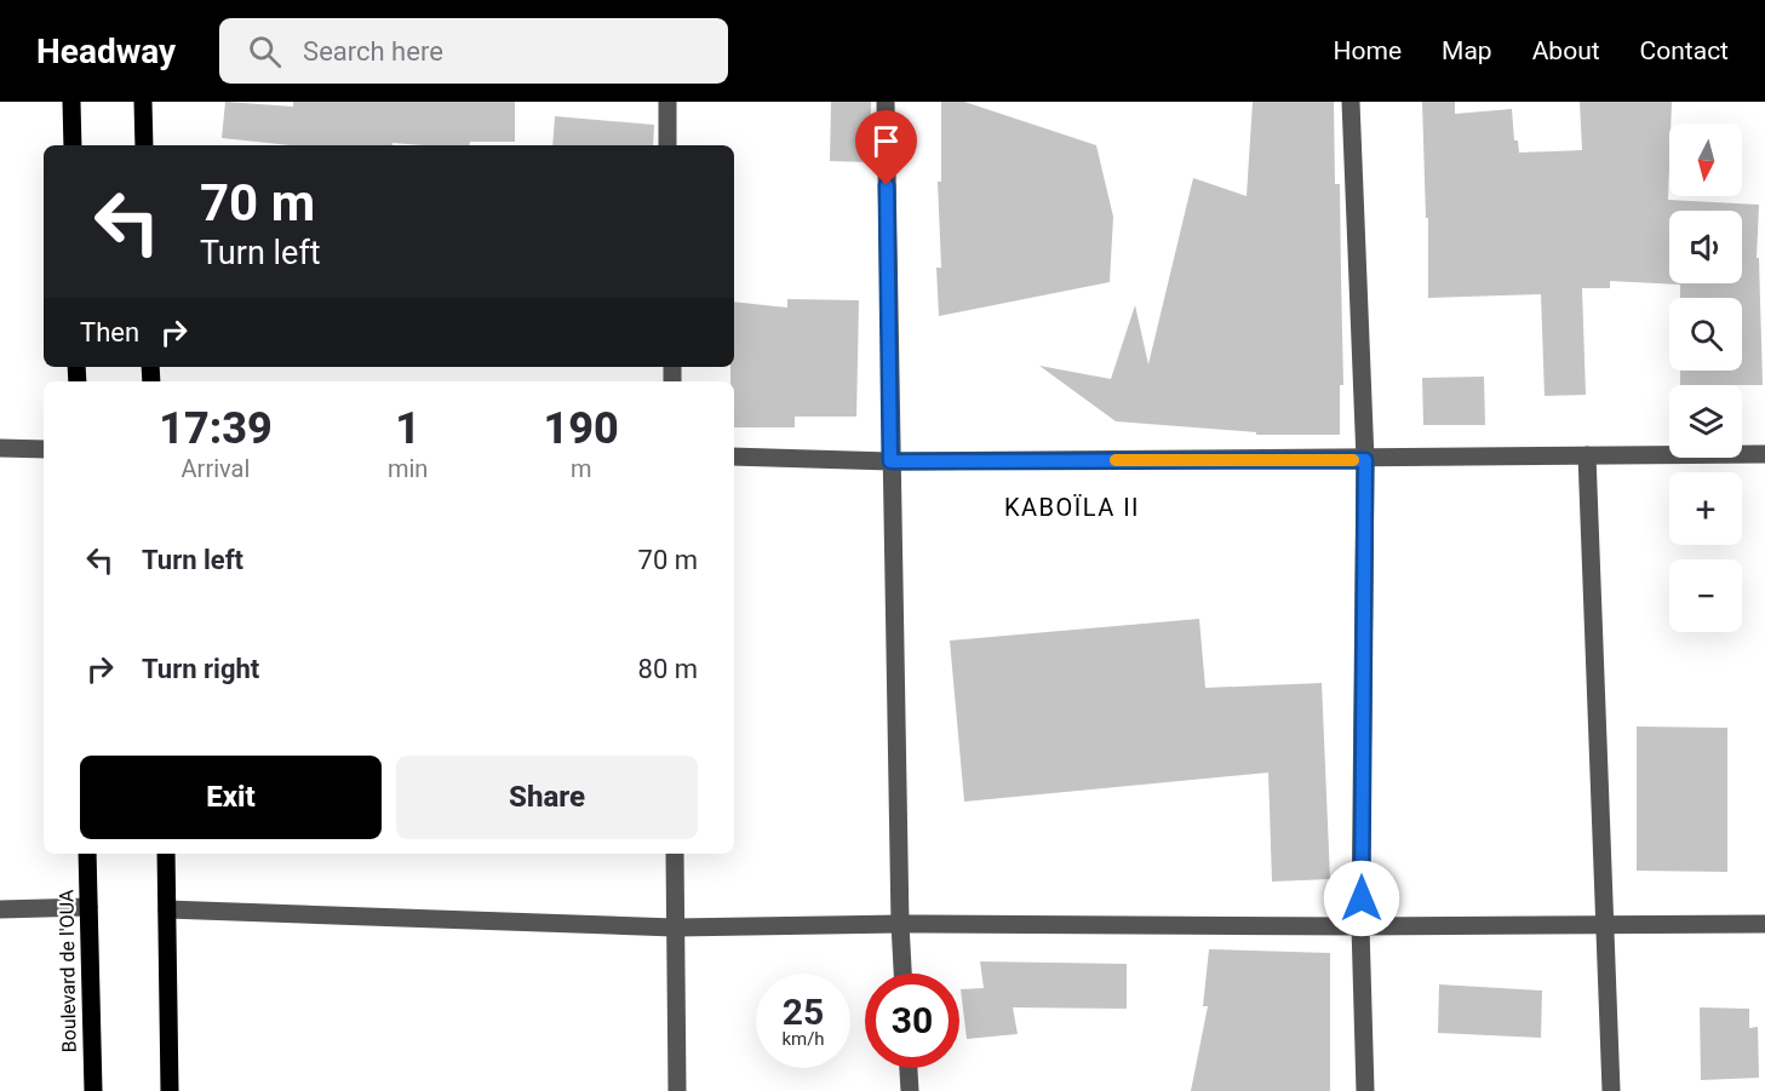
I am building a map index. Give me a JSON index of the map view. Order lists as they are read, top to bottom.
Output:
{
  "streets": {
    "main road": ["Boulevard de l'OUA"]
  },
  "districts": ["KABOÏLA II"],
  "north": "bottom",
  "page": {
    "header": "Headway",
    "search": "Search here",
    "nav": [
      "Home",
      "Map",
      "About",
      "Contact"
    ],
    "map_buttons": ["+", "−"],
    "turn": ["70 m", "Turn left"],
    "then": "Then",
    "eta": [
      "17:39",
      "Arrival",
      "1",
      "min",
      "190",
      "m"
    ],
    "list": [
      {
        "name": "Turn left",
        "value": "70 m"
      },
      {
        "name": "Turn right",
        "value": "80 m"
      }
    ],
    "buttons": ["Exit", "Share"],
    "speed": "25 km/h",
    "limit": "30"
  }
}
